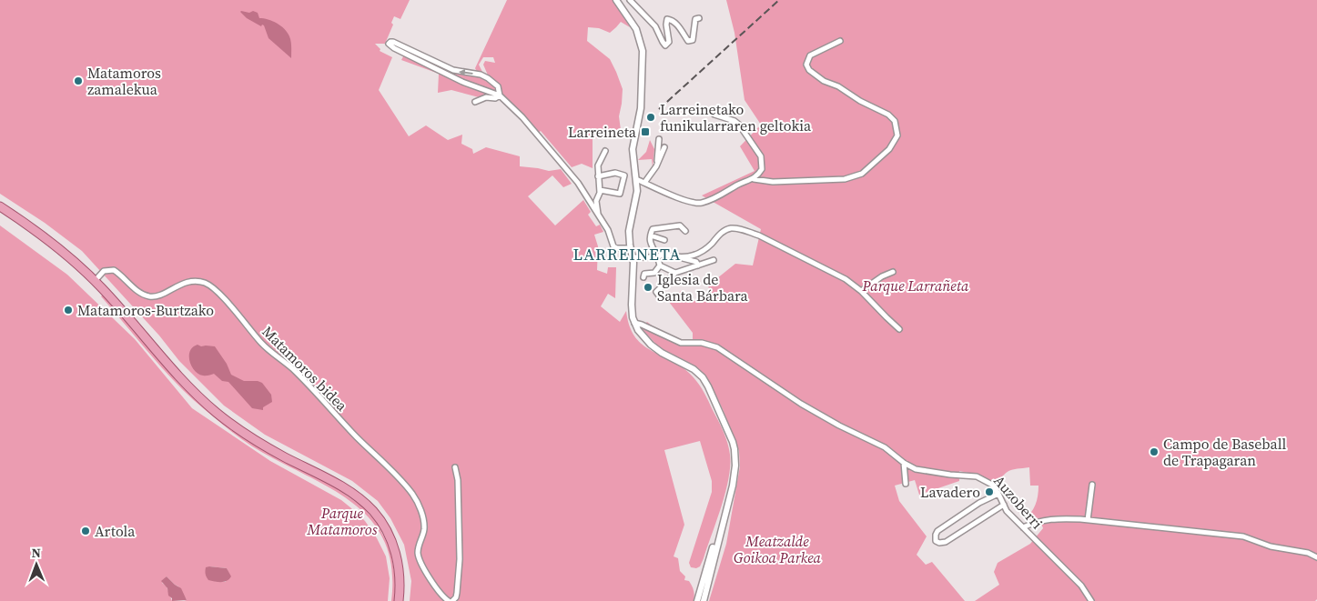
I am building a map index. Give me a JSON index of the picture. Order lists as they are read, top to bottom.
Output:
{
  "streets": {
    "street": ["Matamoros bidea", "Auzoberri"]
  },
  "districts": ["LARREINETA"],
  "parks": ["Parque Larrañeta", "Parque Matamoros", "Meatzalde Goikoa Parkea"],
  "places": {
    "other": [
      "Matamoros zamalekua",
      "Larreinetako funikularraren geltokia",
      "Iglesia de Santa Bárbara",
      "Matamoros-Burtzako",
      "Campo de Baseball de Trapagaran",
      "Lavadero",
      "Artola"
    ],
    "transit": ["Larreineta"]
  },
  "north": "top"
}
